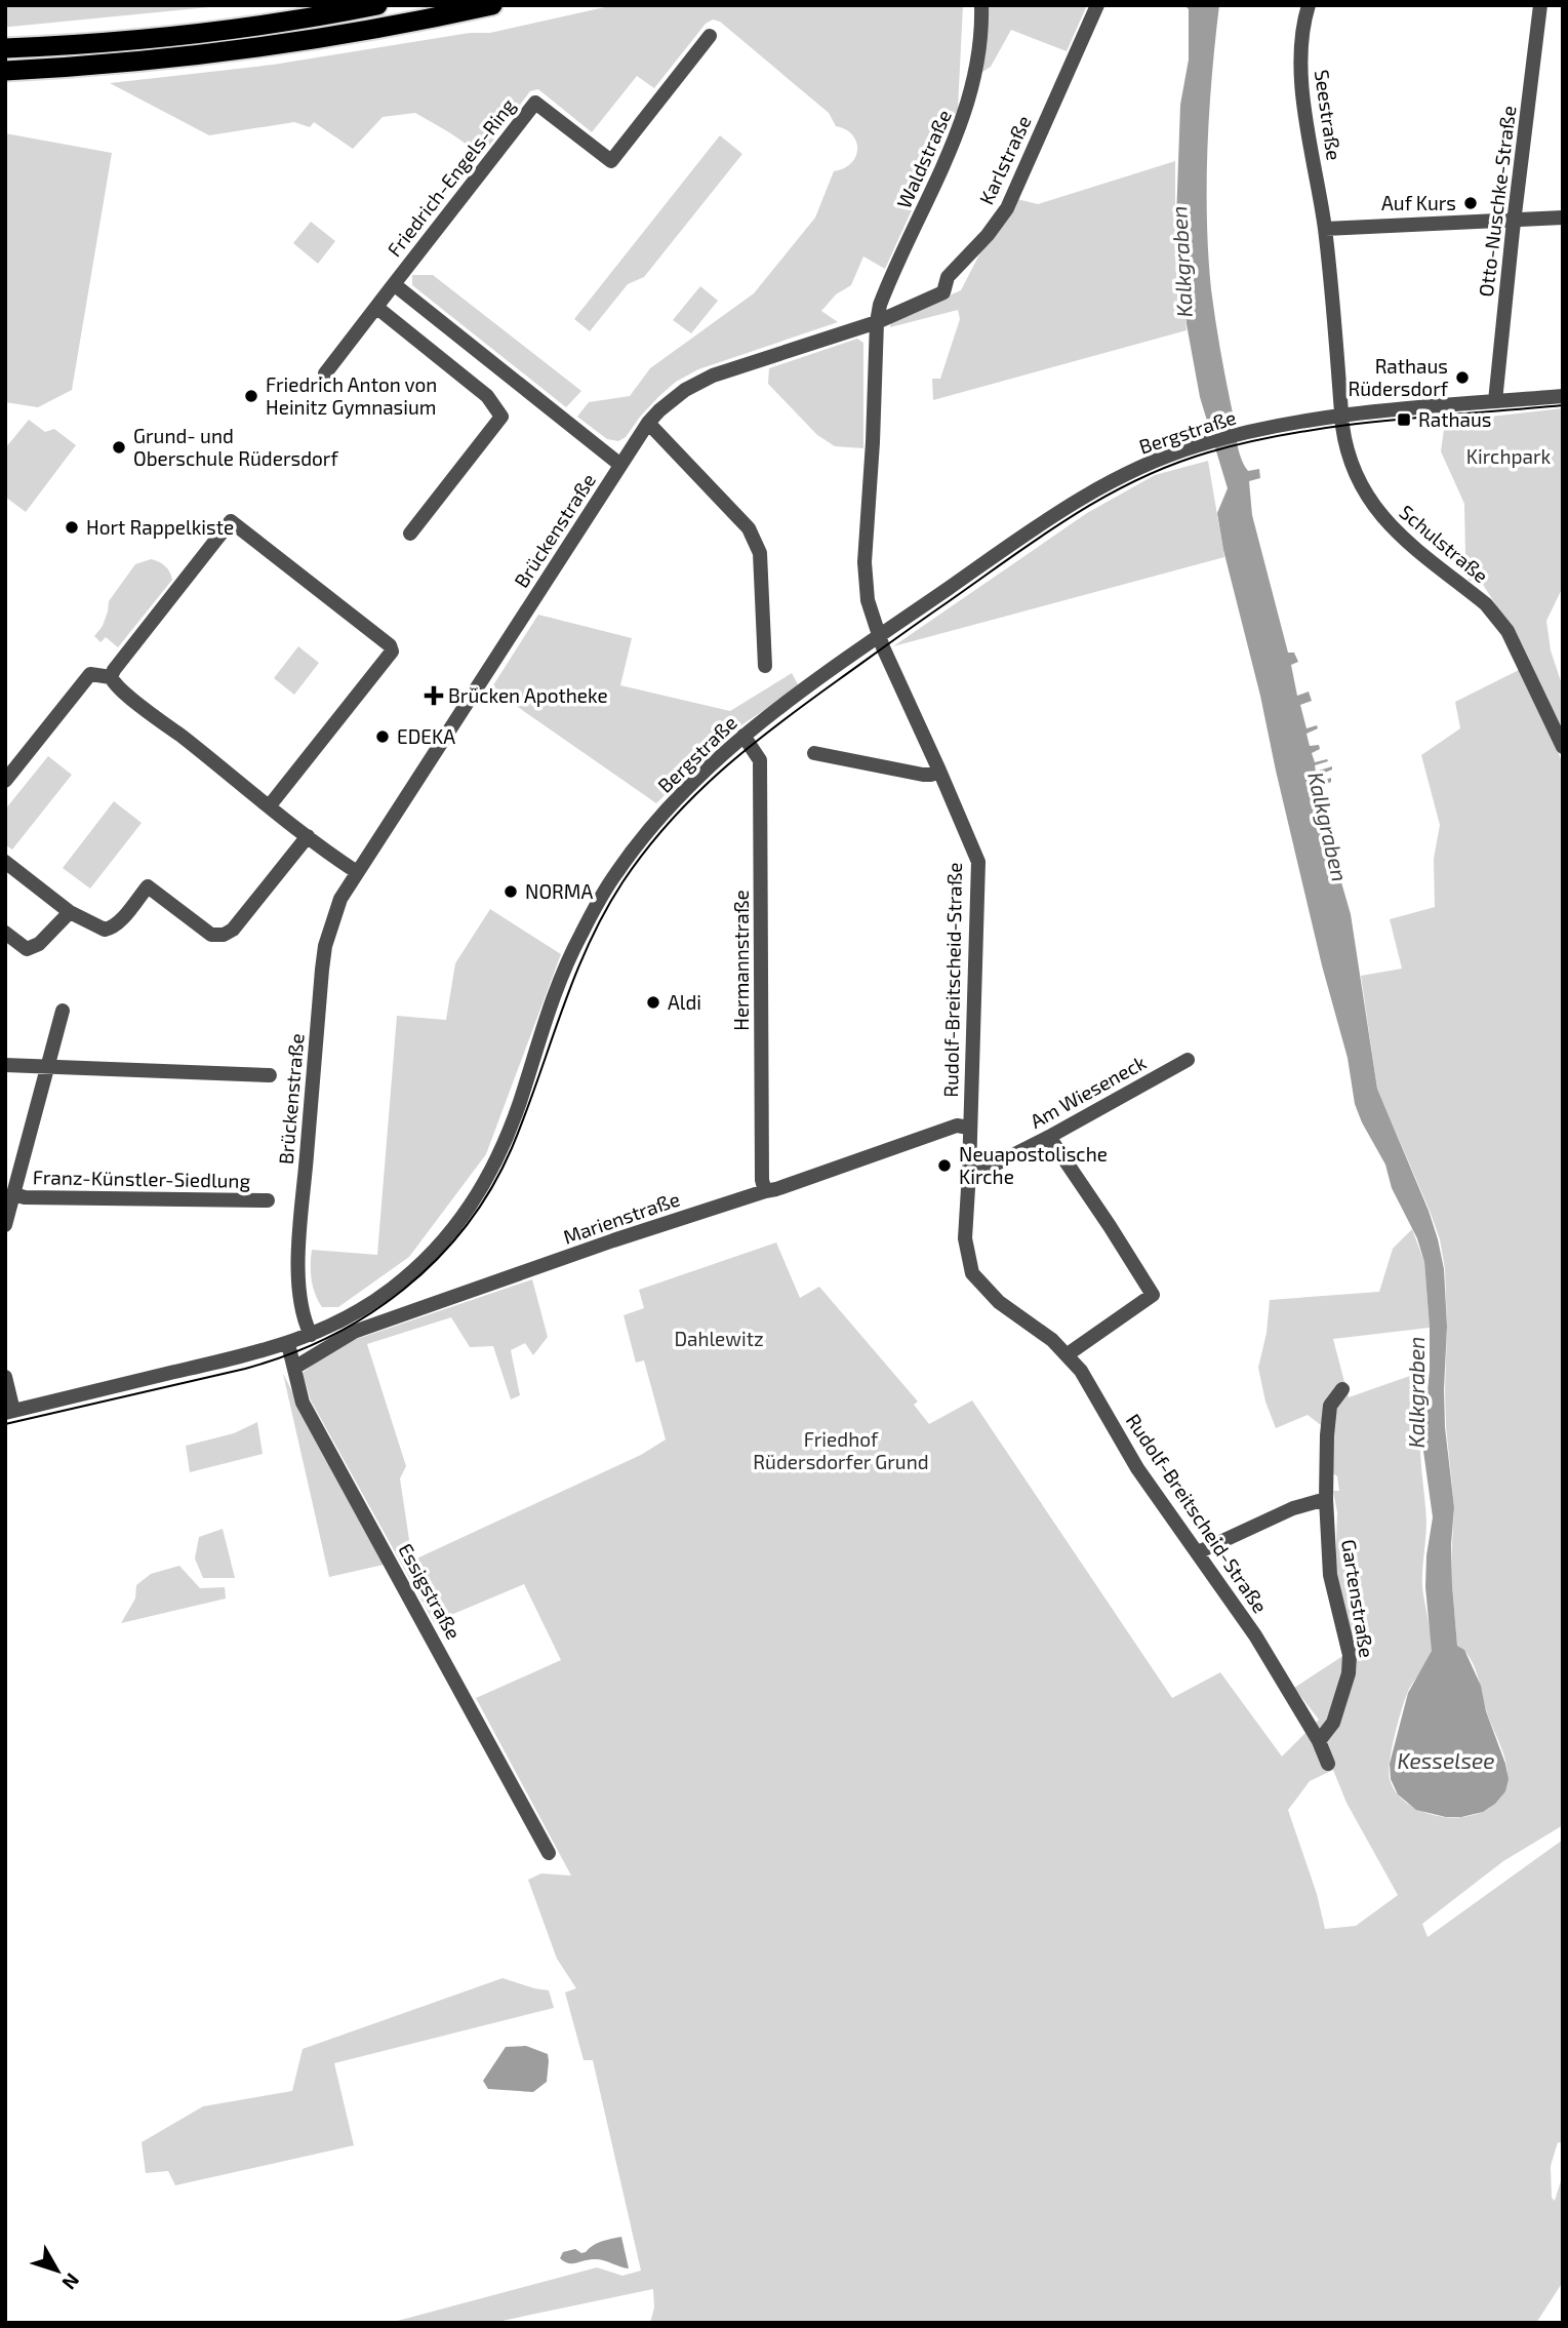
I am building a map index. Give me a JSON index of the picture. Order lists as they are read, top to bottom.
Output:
{
  "streets": {
    "street": [
      "Seestraße",
      "Waldstraße",
      "Karlstraße",
      "Friedrich-Engels-Ring",
      "Otto-Nuschke-Straße",
      "Bergstraße",
      "Brückenstraße",
      "Schulstraße",
      "Hermannstraße",
      "Rudolf-Breitscheid-Straße",
      "Am Wieseneck",
      "Franz-Künstler-Siedlung",
      "Marienstraße",
      "Essigstraße",
      "Gartenstraße"
    ]
  },
  "crossings": [
    ["Seestraße", "Schulstraße"],
    ["Waldstraße", "Karlstraße"],
    ["Waldstraße", "Brückenstraße"],
    ["Waldstraße", "Rudolf-Breitscheid-Straße"],
    ["Karlstraße", "Brückenstraße"],
    ["Karlstraße", "Rudolf-Breitscheid-Straße"],
    ["Friedrich-Engels-Ring", "Brückenstraße"],
    ["Otto-Nuschke-Straße", "Bergstraße"],
    ["Bergstraße", "Brückenstraße"],
    ["Bergstraße", "Schulstraße"],
    ["Bergstraße", "Hermannstraße"],
    ["Bergstraße", "Rudolf-Breitscheid-Straße"],
    ["Brückenstraße", "Rudolf-Breitscheid-Straße"],
    ["Hermannstraße", "Marienstraße"],
    ["Rudolf-Breitscheid-Straße", "Am Wieseneck"],
    ["Rudolf-Breitscheid-Straße", "Marienstraße"],
    ["Rudolf-Breitscheid-Straße", "Gartenstraße"],
    ["Marienstraße", "Essigstraße"]
  ],
  "water": ["Kalkgraben", "Kesselsee"],
  "parks": ["Kirchpark", "Dahlewitz", "Friedhof Rüdersdorfer Grund"],
  "places": {
    "other": [
      "Auf Kurs",
      "Rathaus Rüdersdorf",
      "Friedrich Anton von Heinitz Gymnasium",
      "Grund- und Oberschule Rüdersdorf",
      "Hort Rappelkiste",
      "EDEKA",
      "NORMA",
      "Aldi",
      "Neuapostolische Kirche"
    ],
    "transit": ["Rathaus"],
    "health": ["Brücken Apotheke"]
  },
  "north": "bottom right"
}
